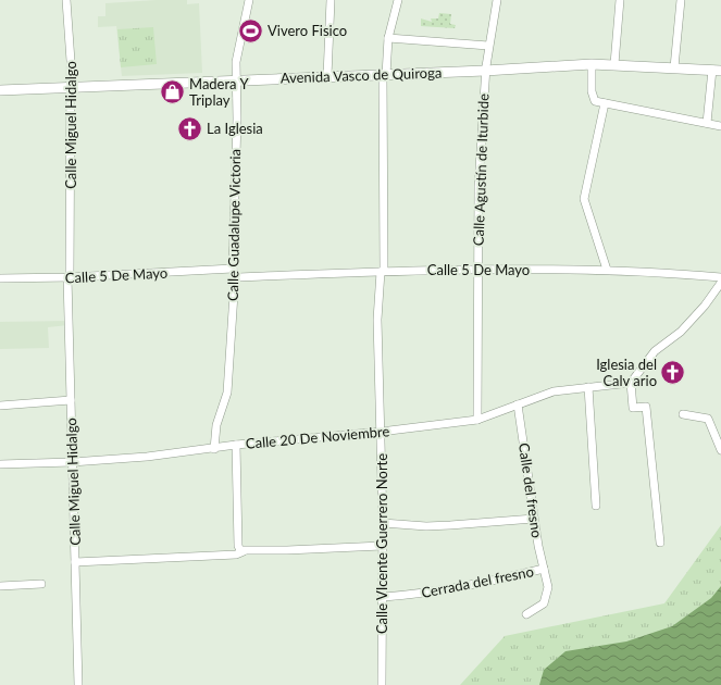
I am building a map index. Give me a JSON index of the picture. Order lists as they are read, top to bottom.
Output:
{
  "streets": {
    "street": [
      "Avenida Vasco de Quiroga",
      "Calle Miguel Hidalgo",
      "Calle Agustín de Iturbide",
      "Calle Guadalupe Victoria",
      "Calle 5 De Mayo",
      "Calle 20 De Noviembre",
      "Calle del fresno",
      "Calle VIcente Guerrero Norte",
      "Cerrada del fresno"
    ]
  },
  "crossings": [
    ["Avenida Vasco de Quiroga", "Calle Miguel Hidalgo"],
    ["Avenida Vasco de Quiroga", "Calle Agustín de Iturbide"],
    ["Avenida Vasco de Quiroga", "Calle Guadalupe Victoria"],
    ["Avenida Vasco de Quiroga", "Calle VIcente Guerrero Norte"],
    ["Calle Miguel Hidalgo", "Calle 5 De Mayo"],
    ["Calle Miguel Hidalgo", "Calle 20 De Noviembre"],
    ["Calle Agustín de Iturbide", "Calle 5 De Mayo"],
    ["Calle Agustín de Iturbide", "Calle 20 De Noviembre"],
    ["Calle Guadalupe Victoria", "Calle 5 De Mayo"],
    ["Calle Guadalupe Victoria", "Calle 20 De Noviembre"],
    ["Calle 5 De Mayo", "Calle VIcente Guerrero Norte"],
    ["Calle 20 De Noviembre", "Calle del fresno"],
    ["Calle 20 De Noviembre", "Calle VIcente Guerrero Norte"],
    ["Calle del fresno", "Cerrada del fresno"],
    ["Calle VIcente Guerrero Norte", "Cerrada del fresno"]
  ],
  "places": {
    "sports": ["Vivero Fisico"],
    "shop": ["Madera Y Triplay"],
    "church": ["La Iglesia", "Iglesia del Calv ario"]
  }
}
